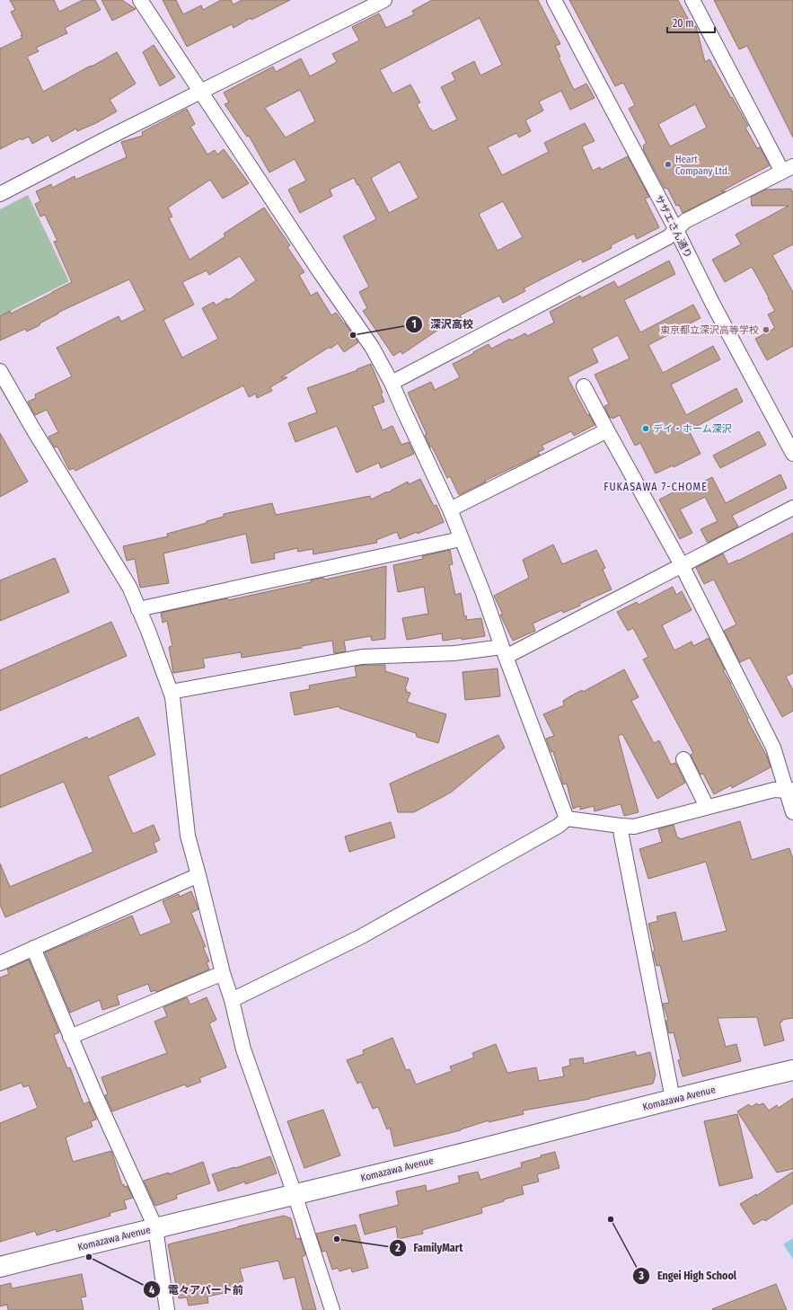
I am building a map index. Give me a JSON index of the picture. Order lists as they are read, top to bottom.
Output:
{
  "streets": {
    "main road": ["Komazawa Avenue"],
    "street": ["サザエさん通り"]
  },
  "districts": ["FUKASAWA 7-CHOME"],
  "places": [
    "Heart Company Ltd.",
    "東京都立深沢高等学校",
    "深沢高校",
    "デイ・ホーム深沢",
    "Engei High School",
    "FamilyMart",
    "電々アパート前"
  ],
  "scale_bar": "20 m"
}
